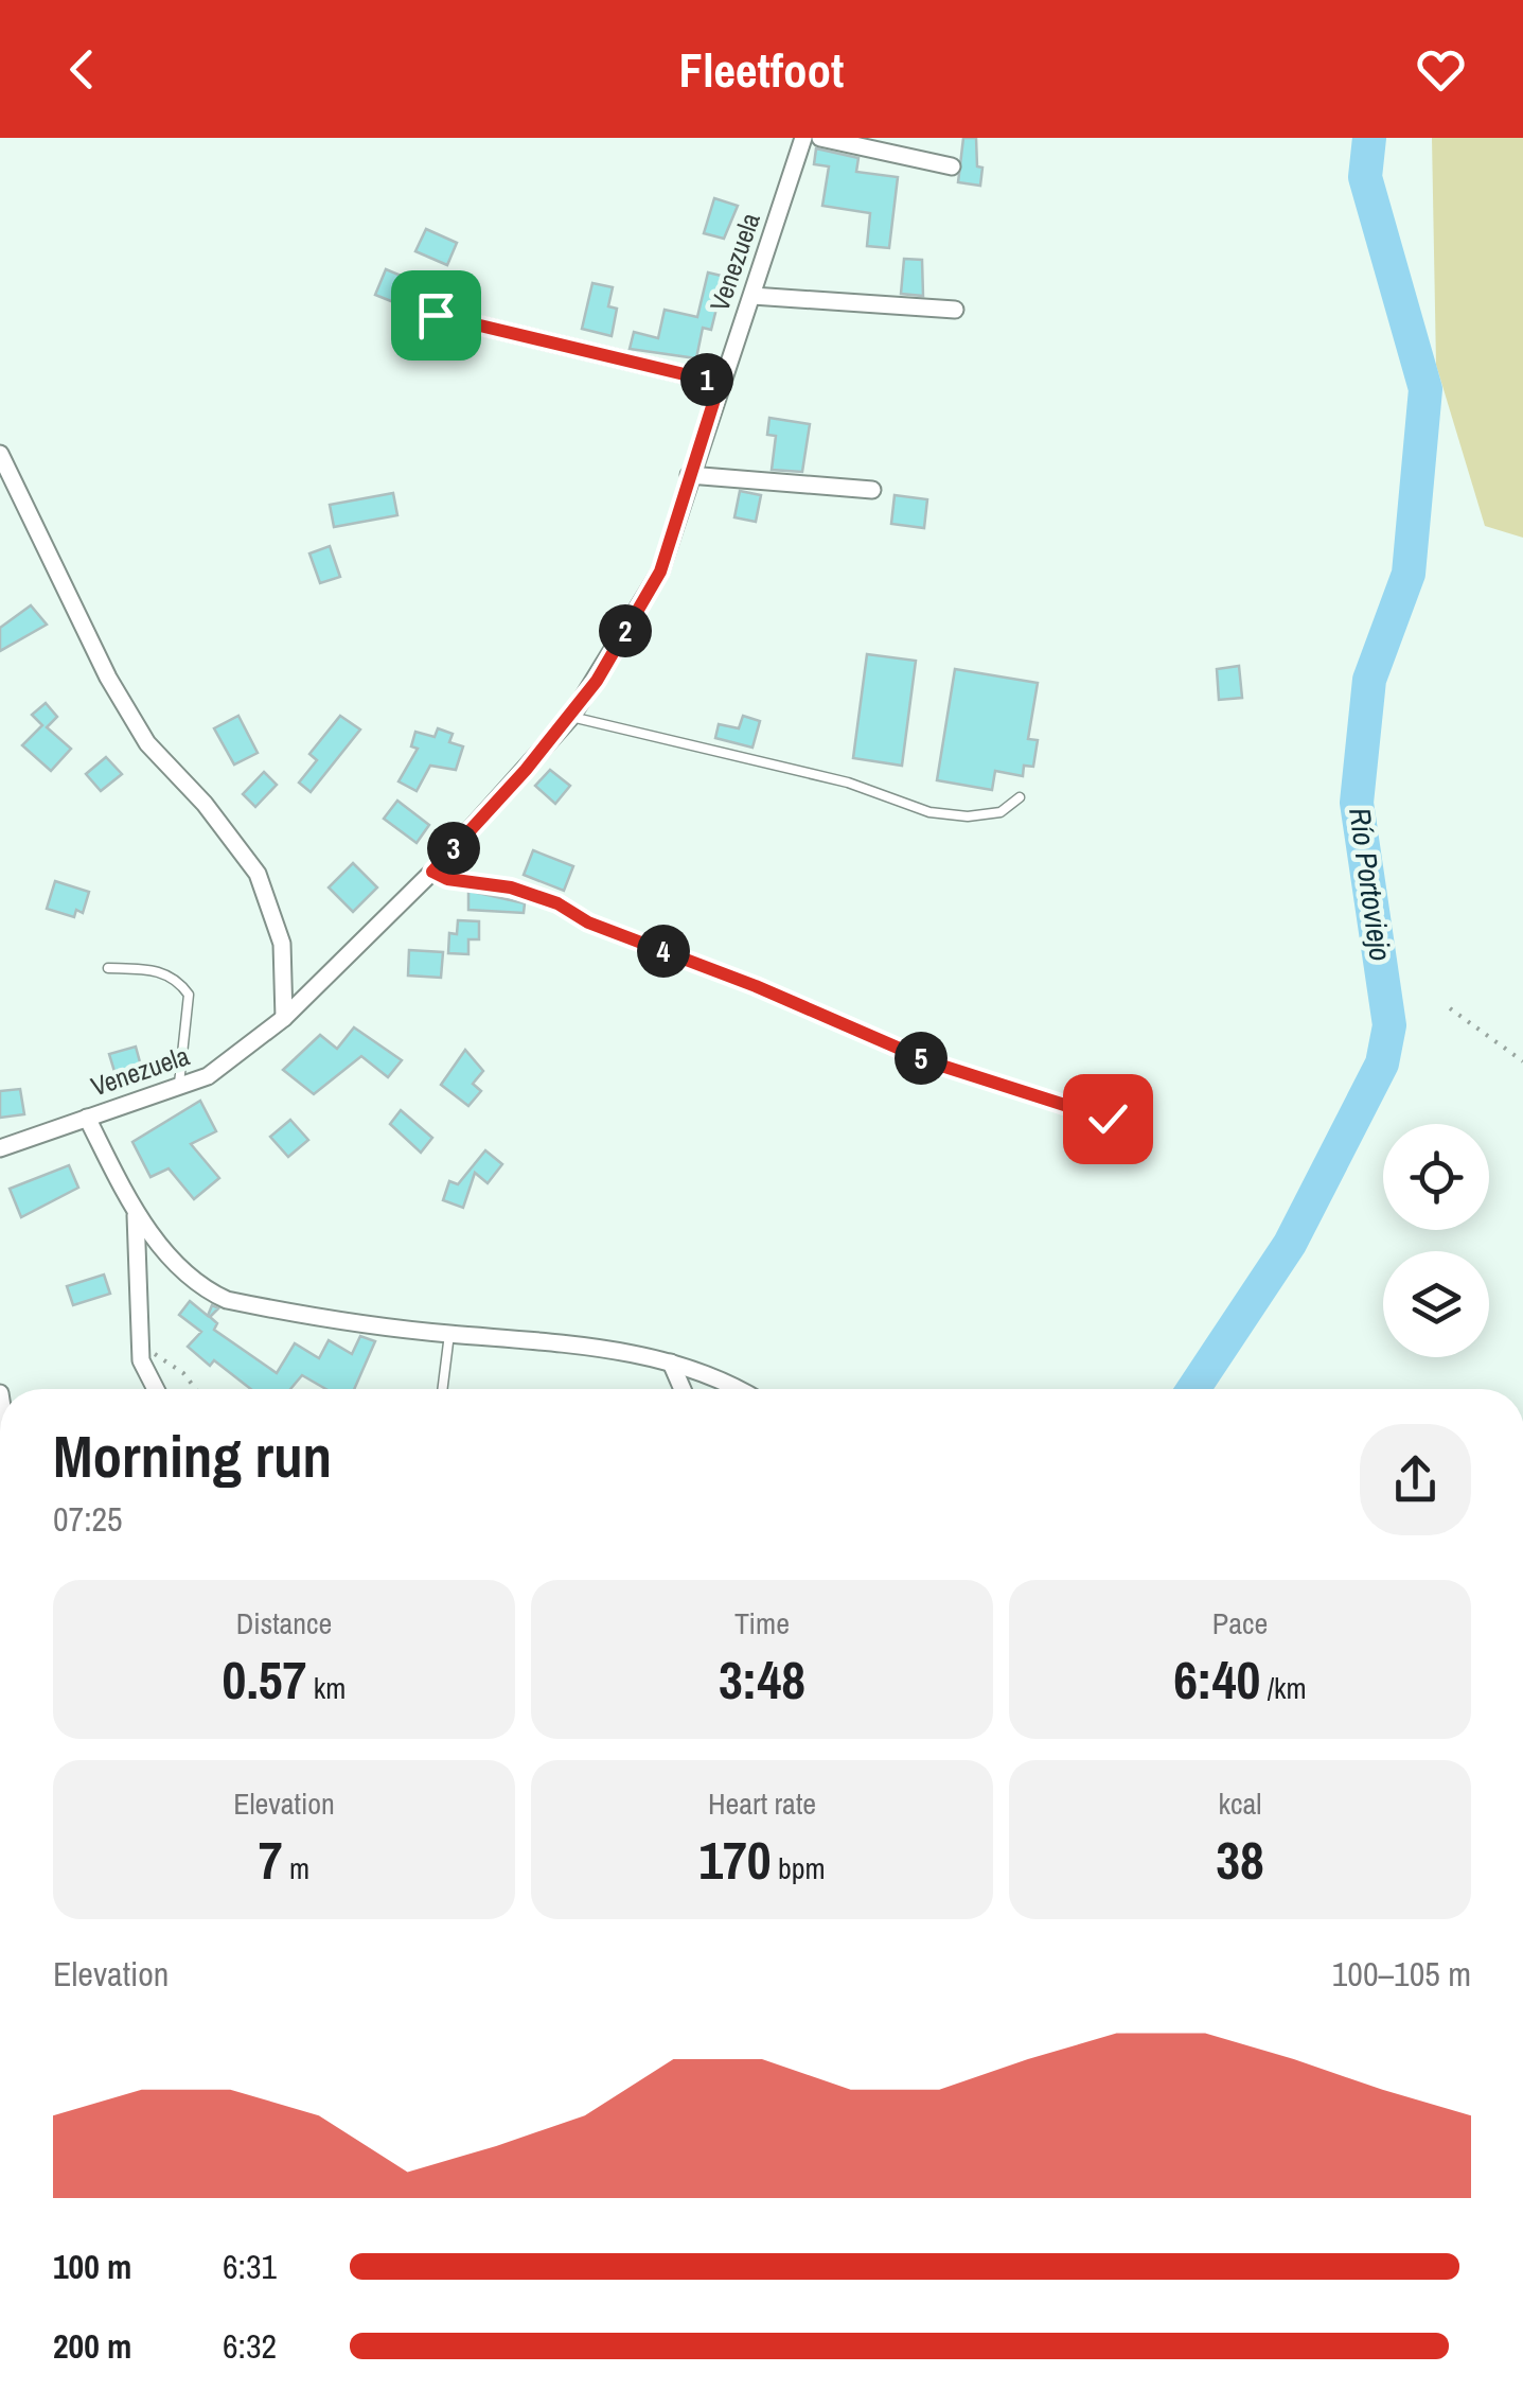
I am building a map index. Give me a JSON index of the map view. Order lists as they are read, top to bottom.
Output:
{
  "streets": {
    "street": ["Venezuela"]
  },
  "water": ["Río Portoviejo"],
  "page": {
    "header": "Fleetfoot",
    "pins": [
      "1",
      "2",
      "3",
      "4",
      "5"
    ],
    "heading": ["Morning run", "07:25"],
    "stats": [
      ["Distance", "0.57 km"],
      ["Time", "3:48"],
      ["Pace", "6:40 /km"],
      ["Elevation", "7 m"],
      ["Heart rate", "170 bpm"],
      ["kcal", "38"]
    ],
    "chart": ["Elevation", "100–105 m"],
    "list": [
      {
        "name": "100 m",
        "note": "6:31"
      },
      {
        "name": "200 m",
        "note": "6:32"
      }
    ]
  }
}
